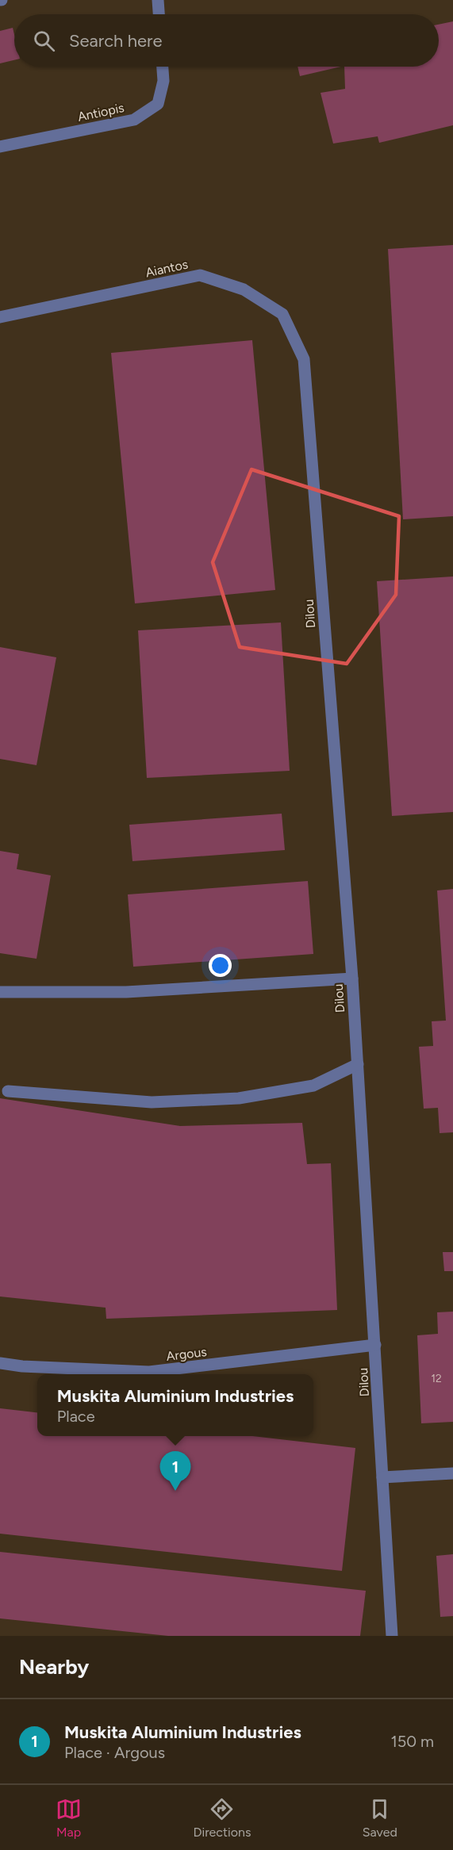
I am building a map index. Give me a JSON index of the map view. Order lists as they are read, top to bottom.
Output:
{
  "streets": {
    "street": [
      "Antiopis",
      "Aiantos",
      "Dilou",
      "Argous"
    ]
  },
  "crossings": [
    ["Aiantos", "Dilou"],
    ["Dilou", "Argous"]
  ],
  "house_numbers": ["12"],
  "page": {
    "search": "Search here",
    "popup": ["Muskita Aluminium Industries", "Place"],
    "pins": "1",
    "heading": "Nearby",
    "list": [
      {
        "mark": "1",
        "name": "Muskita Aluminium Industries",
        "note": "Place · Argous",
        "value": "150 m"
      }
    ],
    "nav": ["Map", "Directions", "Saved"]
  }
}
